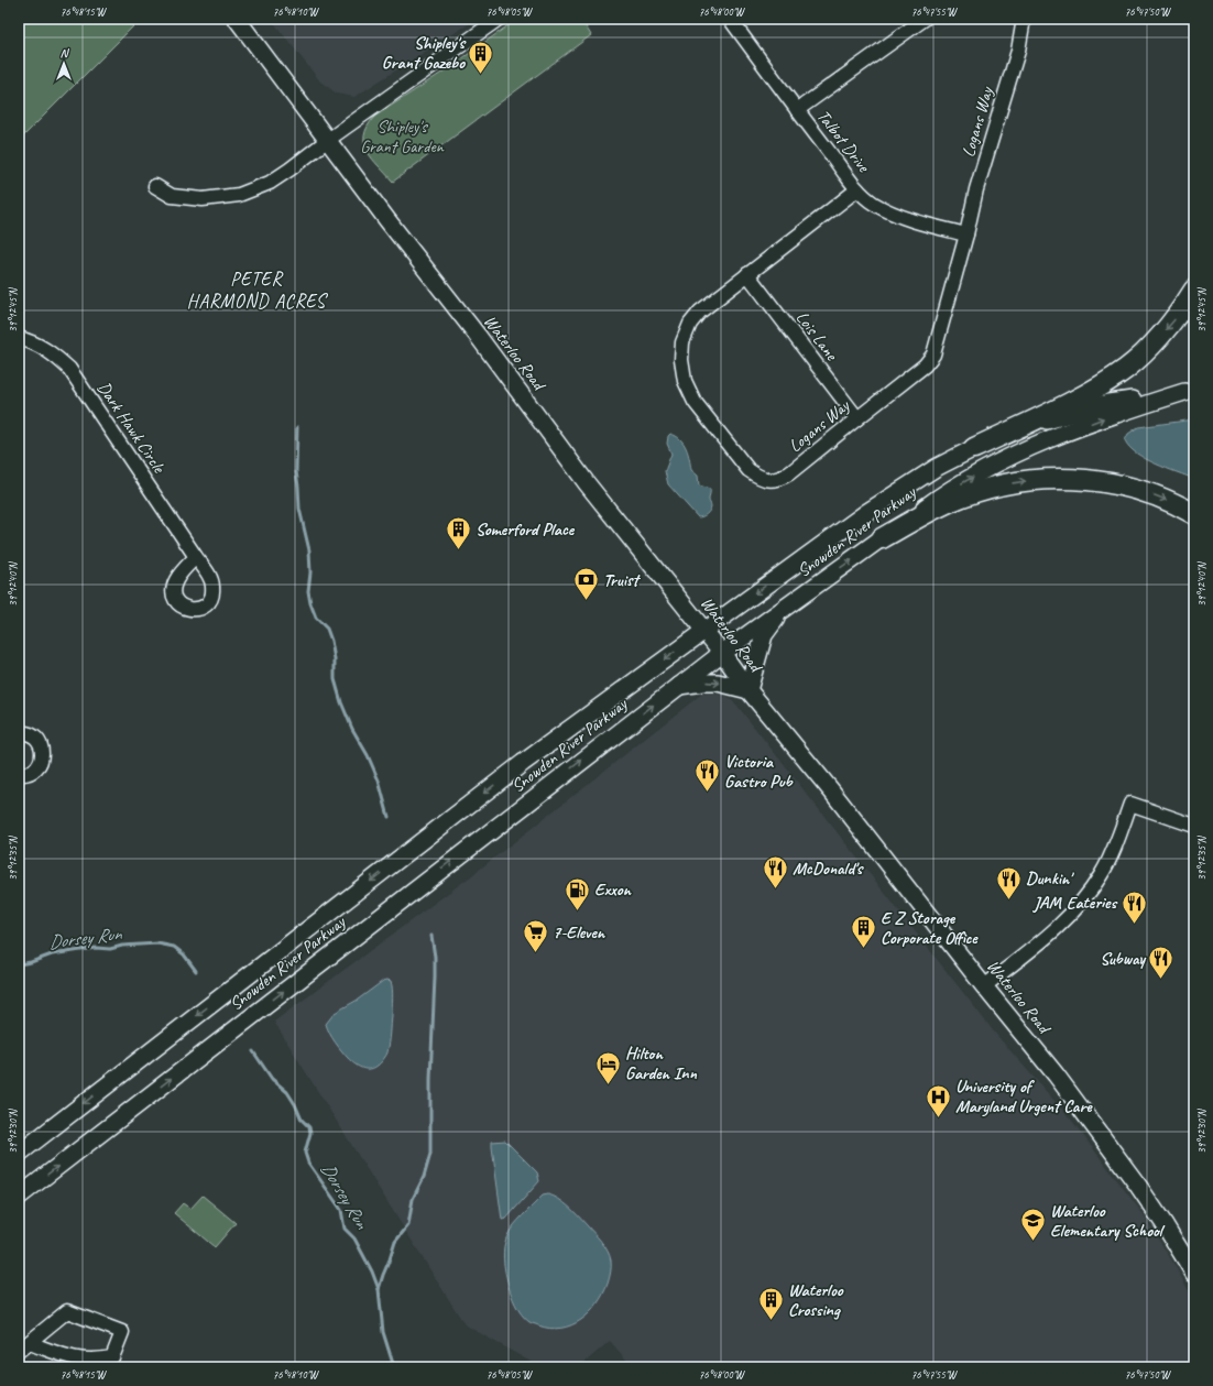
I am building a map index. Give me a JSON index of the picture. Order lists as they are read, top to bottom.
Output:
{
  "streets": {
    "main road": ["Waterloo Road", "Snowden River Parkway"],
    "street": [
      "Logans Way",
      "Talbot Drive",
      "Lois Lane",
      "Dark Hawk Circle"
    ]
  },
  "crossings": [
    ["Logans Way", "Talbot Drive"],
    ["Logans Way", "Lois Lane"],
    ["Waterloo Road", "Snowden River Parkway"]
  ],
  "districts": ["PETER HARMOND ACRES"],
  "water": ["Dorsey Run"],
  "parks": ["Shipley's Grant Garden"],
  "places": {
    "building": [
      "Shipley's Grant Gazebo",
      "Somerford Place",
      "E Z Storage Corporate Office",
      "Waterloo Crossing"
    ],
    "bank": ["Truist"],
    "restaurant": [
      "Victoria Gastro Pub",
      "McDonald's",
      "Dunkin'",
      "JAM Eateries",
      "Subway"
    ],
    "fuel station": ["Exxon"],
    "supermarket": ["7-Eleven"],
    "hotel": ["Hilton Garden Inn"],
    "hospital": ["University of Maryland Urgent Care"],
    "school or university": ["Waterloo Elementary School"]
  },
  "north": "top",
  "coordinates": [
    "76°48'15\"W",
    "76°48'10\"W",
    "76°48'05\"W",
    "76°48'00\"W",
    "76°47'55\"W",
    "76°47'50\"W",
    "39°12'45\"N",
    "39°12'40\"N",
    "39°12'35\"N",
    "39°12'30\"N"
  ]
}
